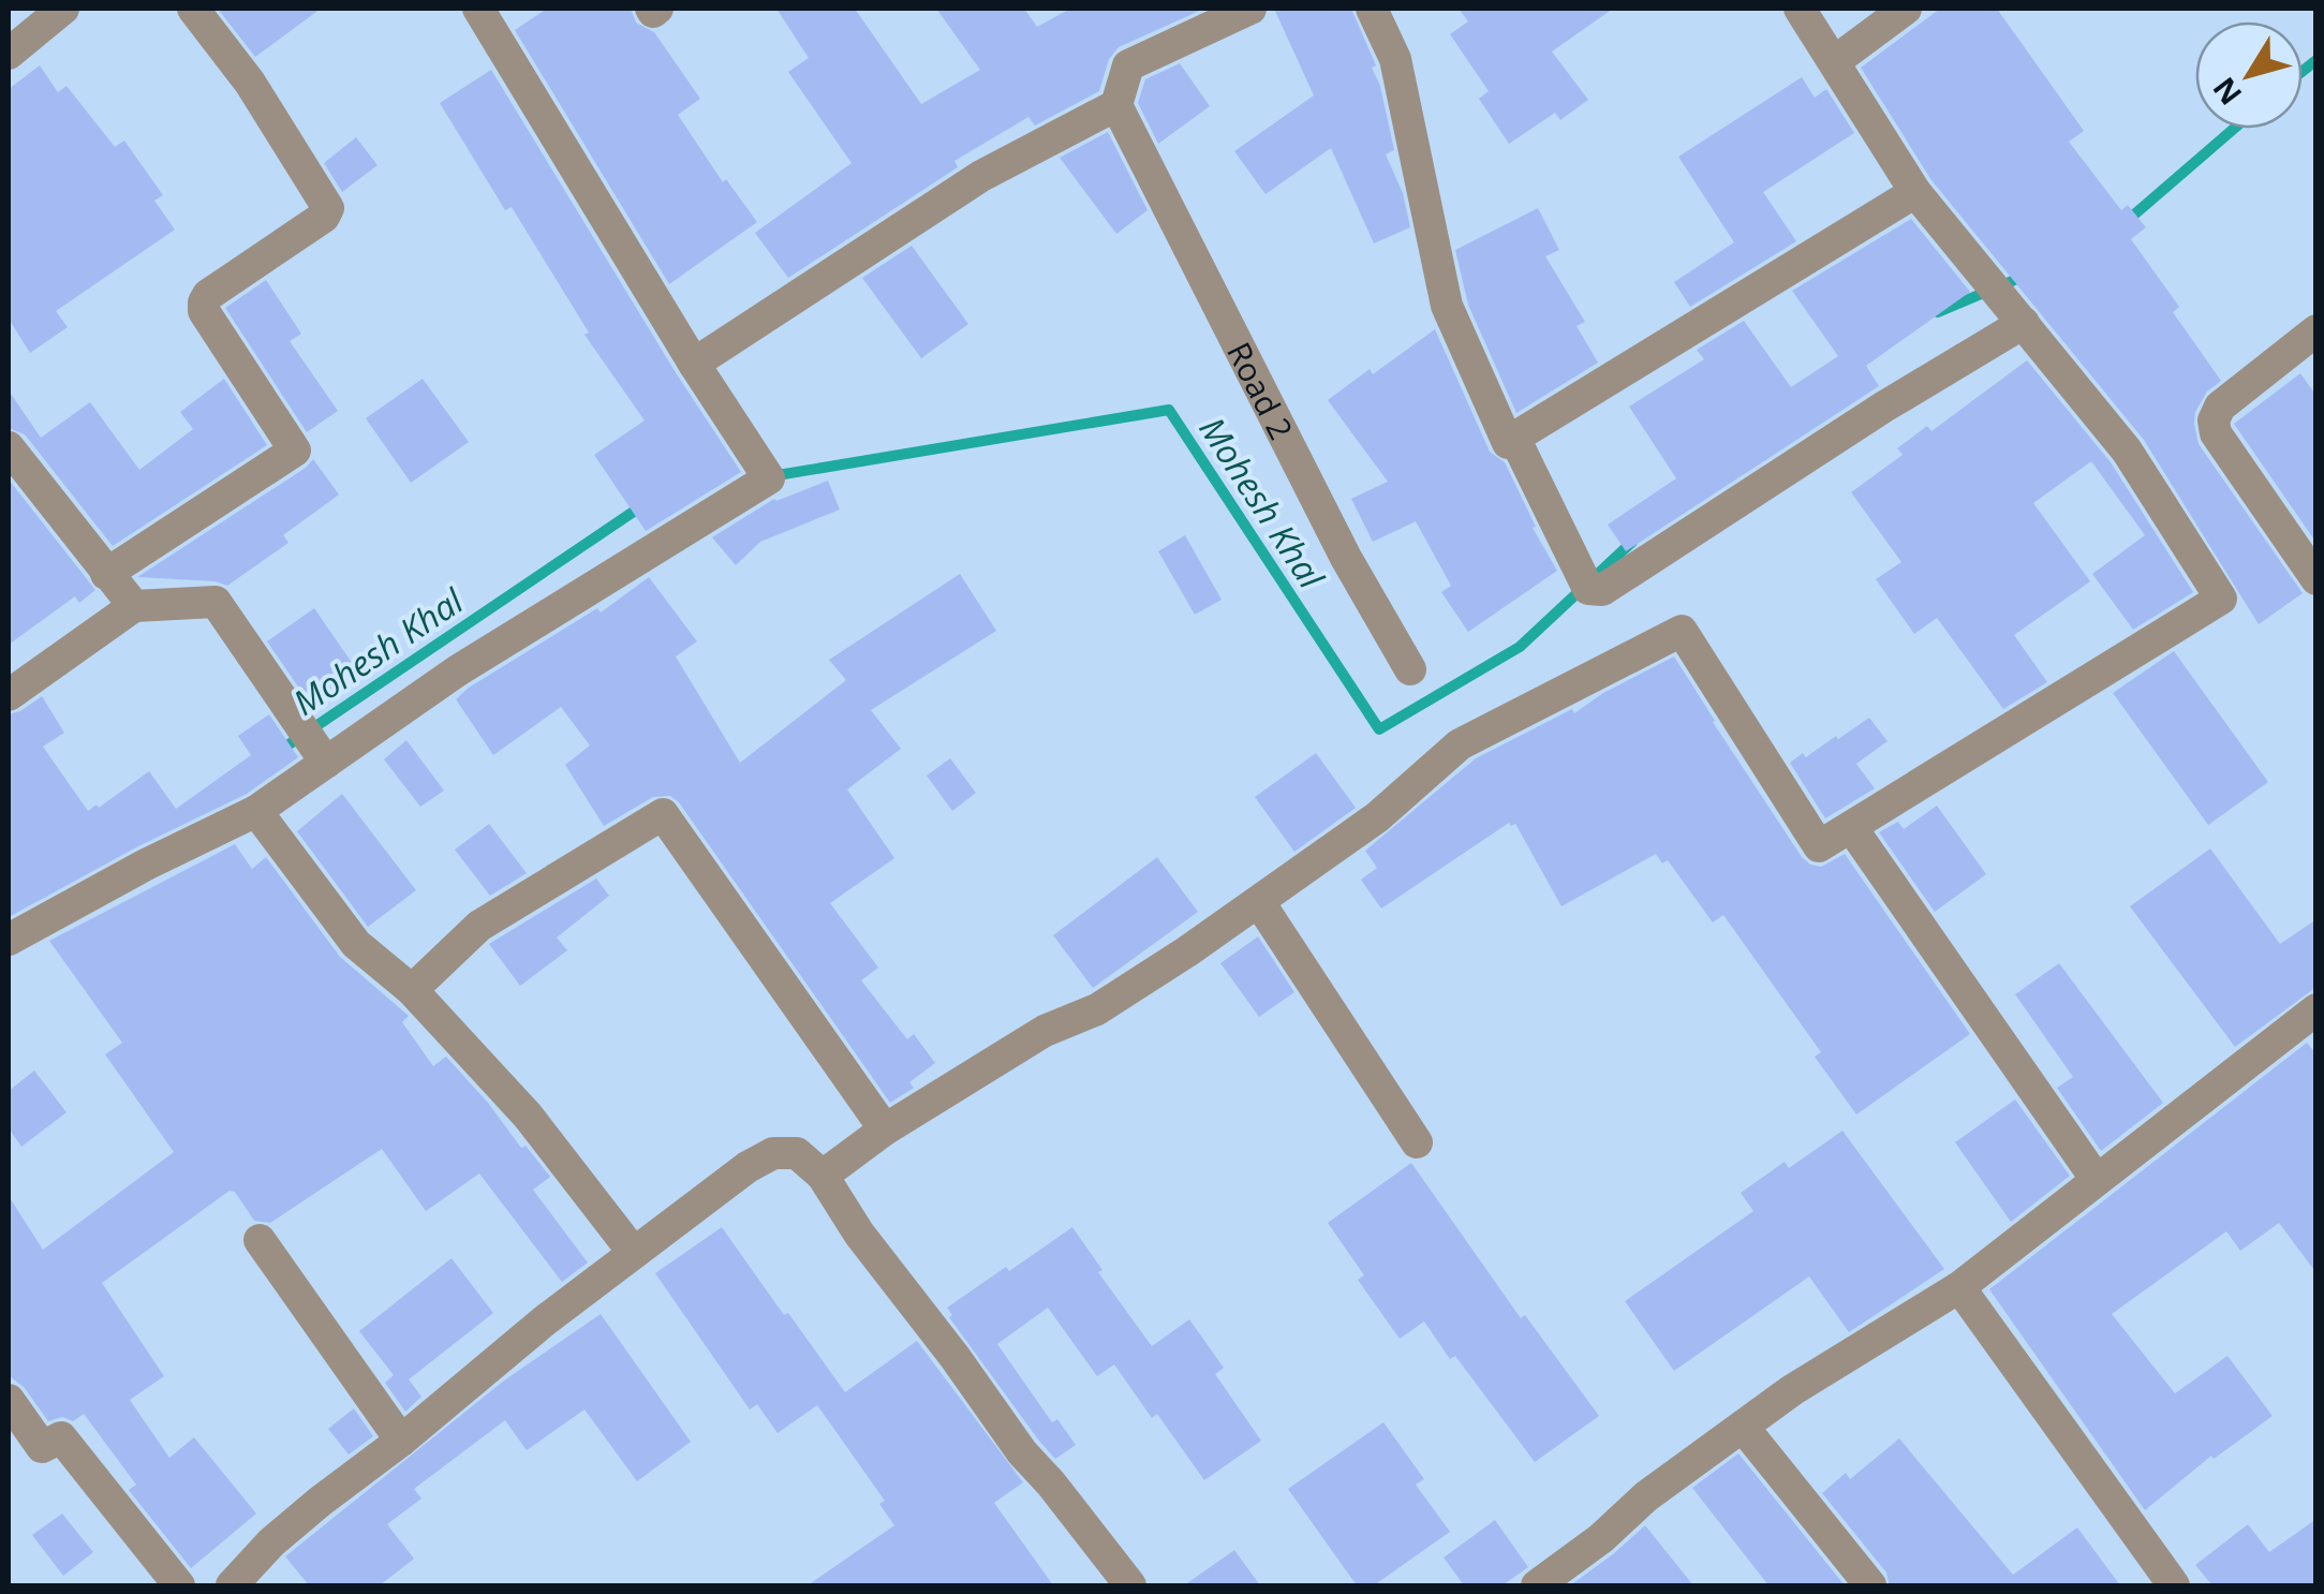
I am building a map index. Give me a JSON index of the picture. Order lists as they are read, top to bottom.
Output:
{
  "streets": {
    "street": ["Road 2"]
  },
  "water": ["Mohesh Khal"],
  "north": "bottom left"
}
